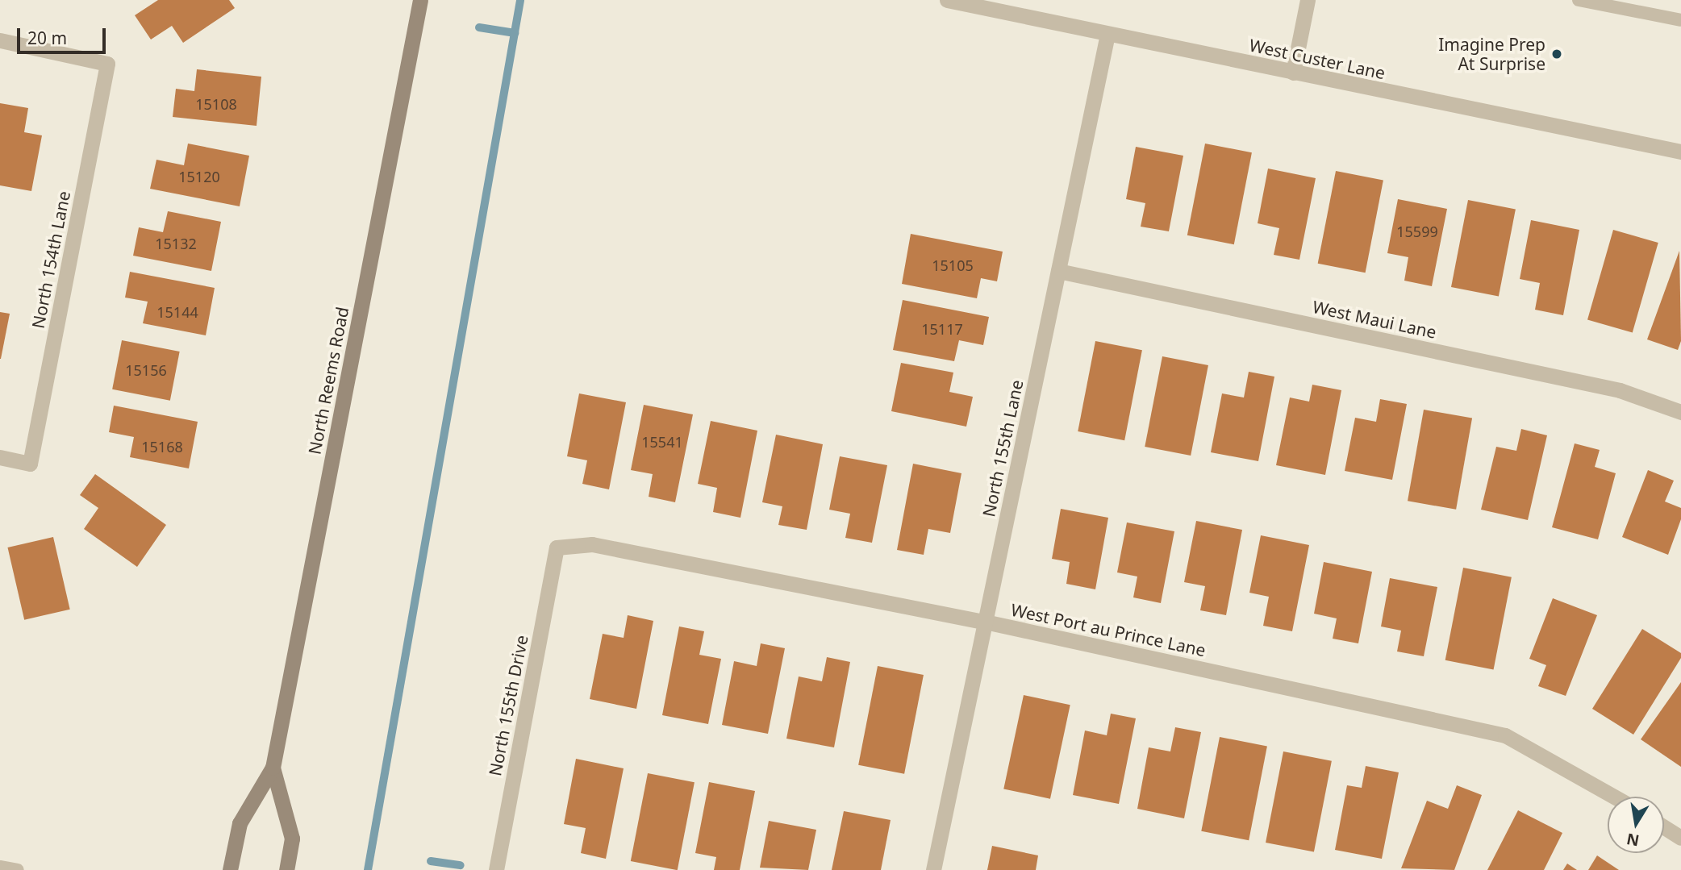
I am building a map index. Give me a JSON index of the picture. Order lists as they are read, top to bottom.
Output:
{
  "streets": {
    "main road": ["North Reems Road"],
    "street": [
      "West Custer Lane",
      "North 154th Lane",
      "West Maui Lane",
      "North 155th Lane",
      "West Port au Prince Lane",
      "North 155th Drive"
    ]
  },
  "crossings": [
    ["West Custer Lane", "North 155th Lane"],
    ["West Maui Lane", "North 155th Lane"],
    ["North 155th Lane", "West Port au Prince Lane"],
    ["West Port au Prince Lane", "North 155th Drive"]
  ],
  "places": ["Imagine Prep At Surprise"],
  "house_numbers": [
    "15108",
    "15120",
    "15599",
    "15132",
    "15105",
    "15144",
    "15117",
    "15156",
    "15541",
    "15168"
  ],
  "scale_bar": "20 m",
  "north": "bottom"
}
